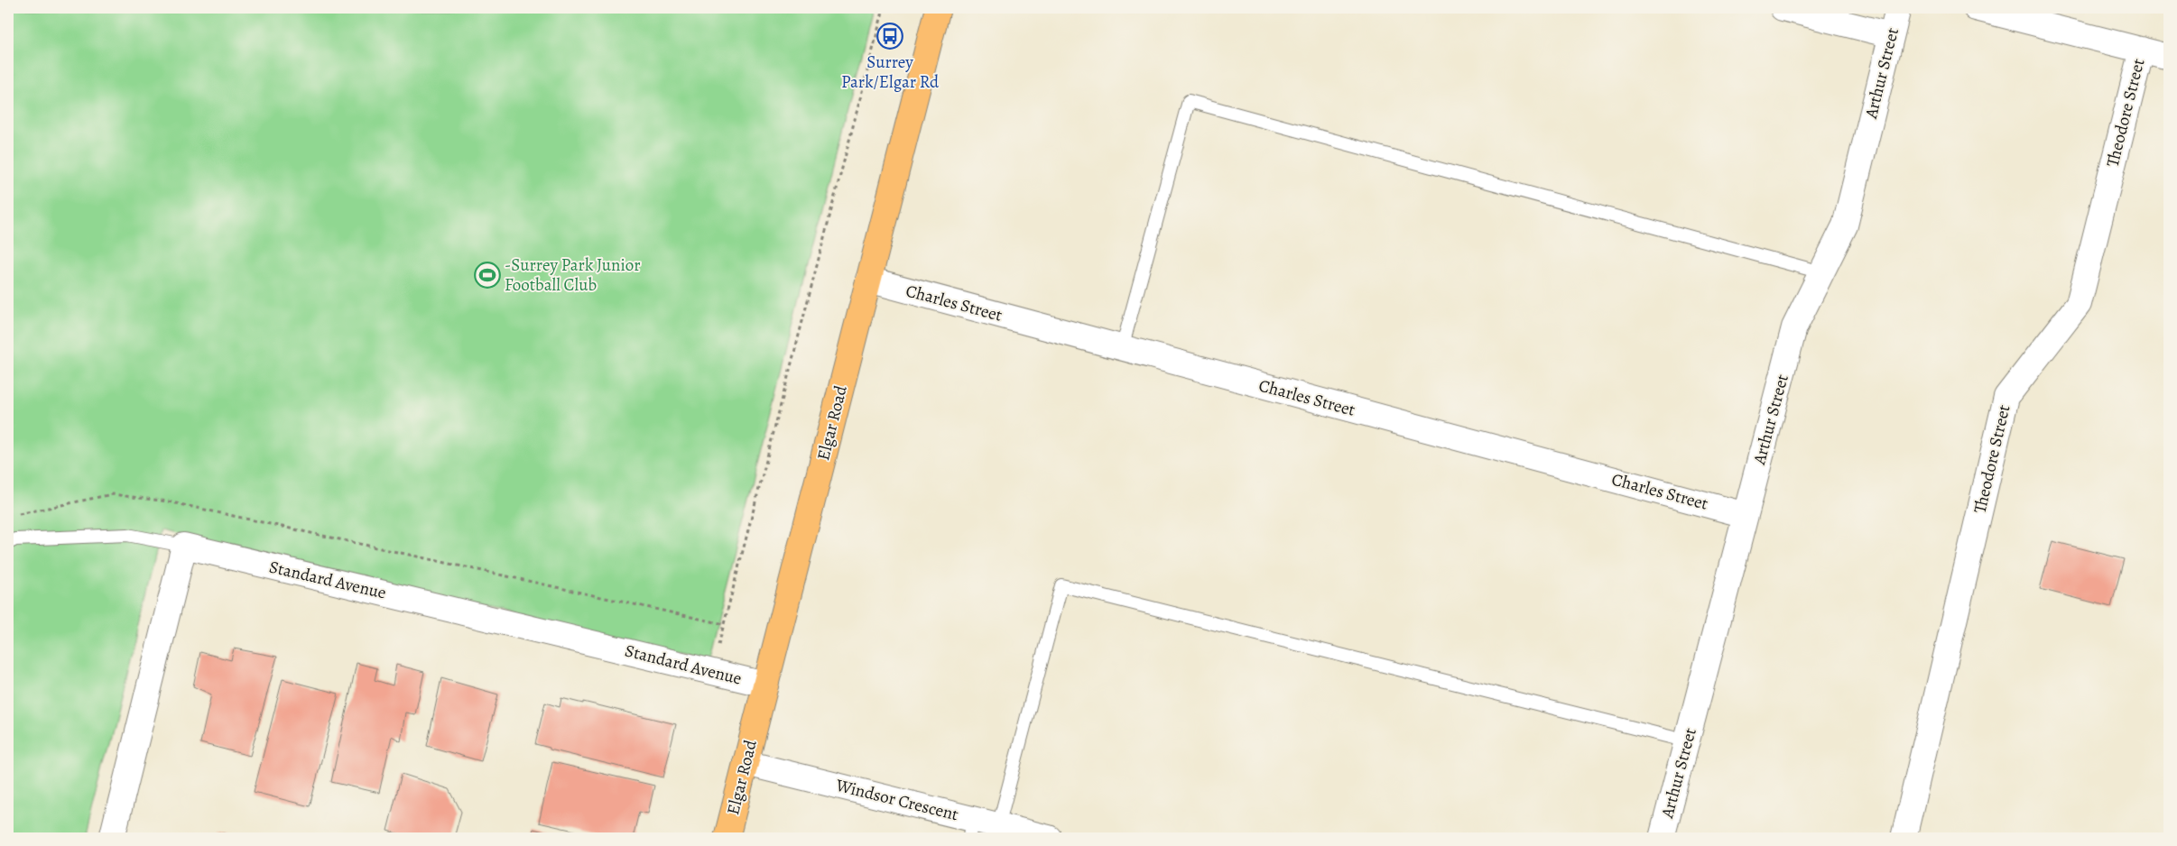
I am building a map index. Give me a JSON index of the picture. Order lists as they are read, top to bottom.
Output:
{
  "streets": {
    "main road": ["Elgar Road"],
    "street": [
      "Arthur Street",
      "Theodore Street",
      "Charles Street",
      "Standard Avenue",
      "Windsor Crescent"
    ]
  },
  "crossings": [
    ["Arthur Street", "Charles Street"],
    ["Charles Street", "Elgar Road"],
    ["Elgar Road", "Standard Avenue"],
    ["Elgar Road", "Windsor Crescent"]
  ],
  "places": {
    "bus stop": ["Surrey Park/Elgar Rd"],
    "sports": ["-Surrey Park Junior Football Club"]
  }
}
